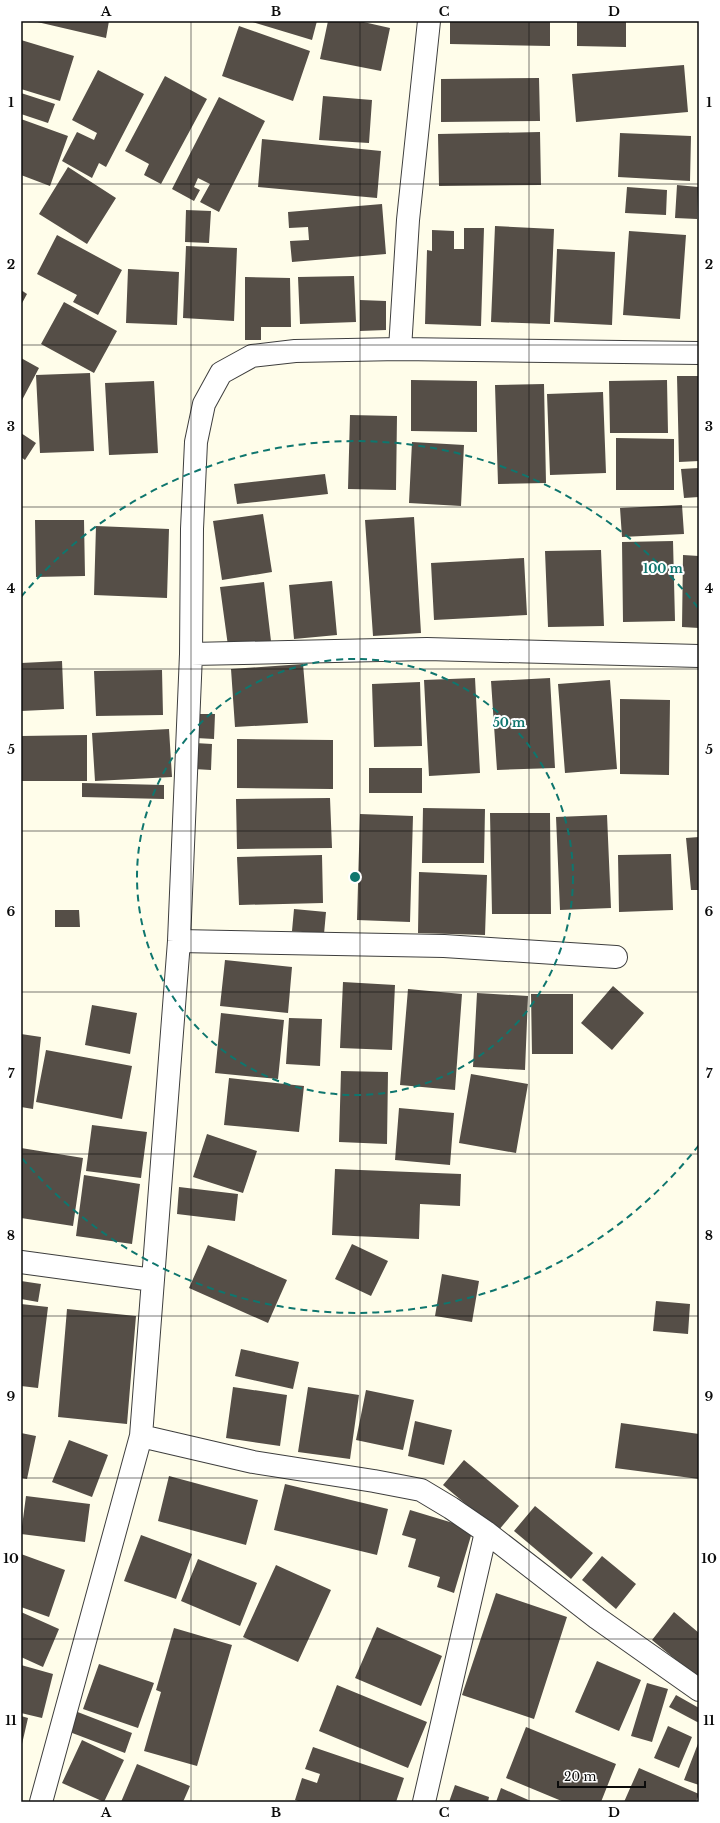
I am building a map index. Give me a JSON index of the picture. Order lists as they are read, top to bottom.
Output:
{
  "scale_bar": "20 m",
  "grid": {
    "columns": [
      "A",
      "B",
      "C",
      "D"
    ],
    "rows": [
      "1",
      "2",
      "3",
      "4",
      "5",
      "6",
      "7",
      "8",
      "9",
      "10",
      "11"
    ]
  },
  "rings": ["100 m", "50 m"]
}
